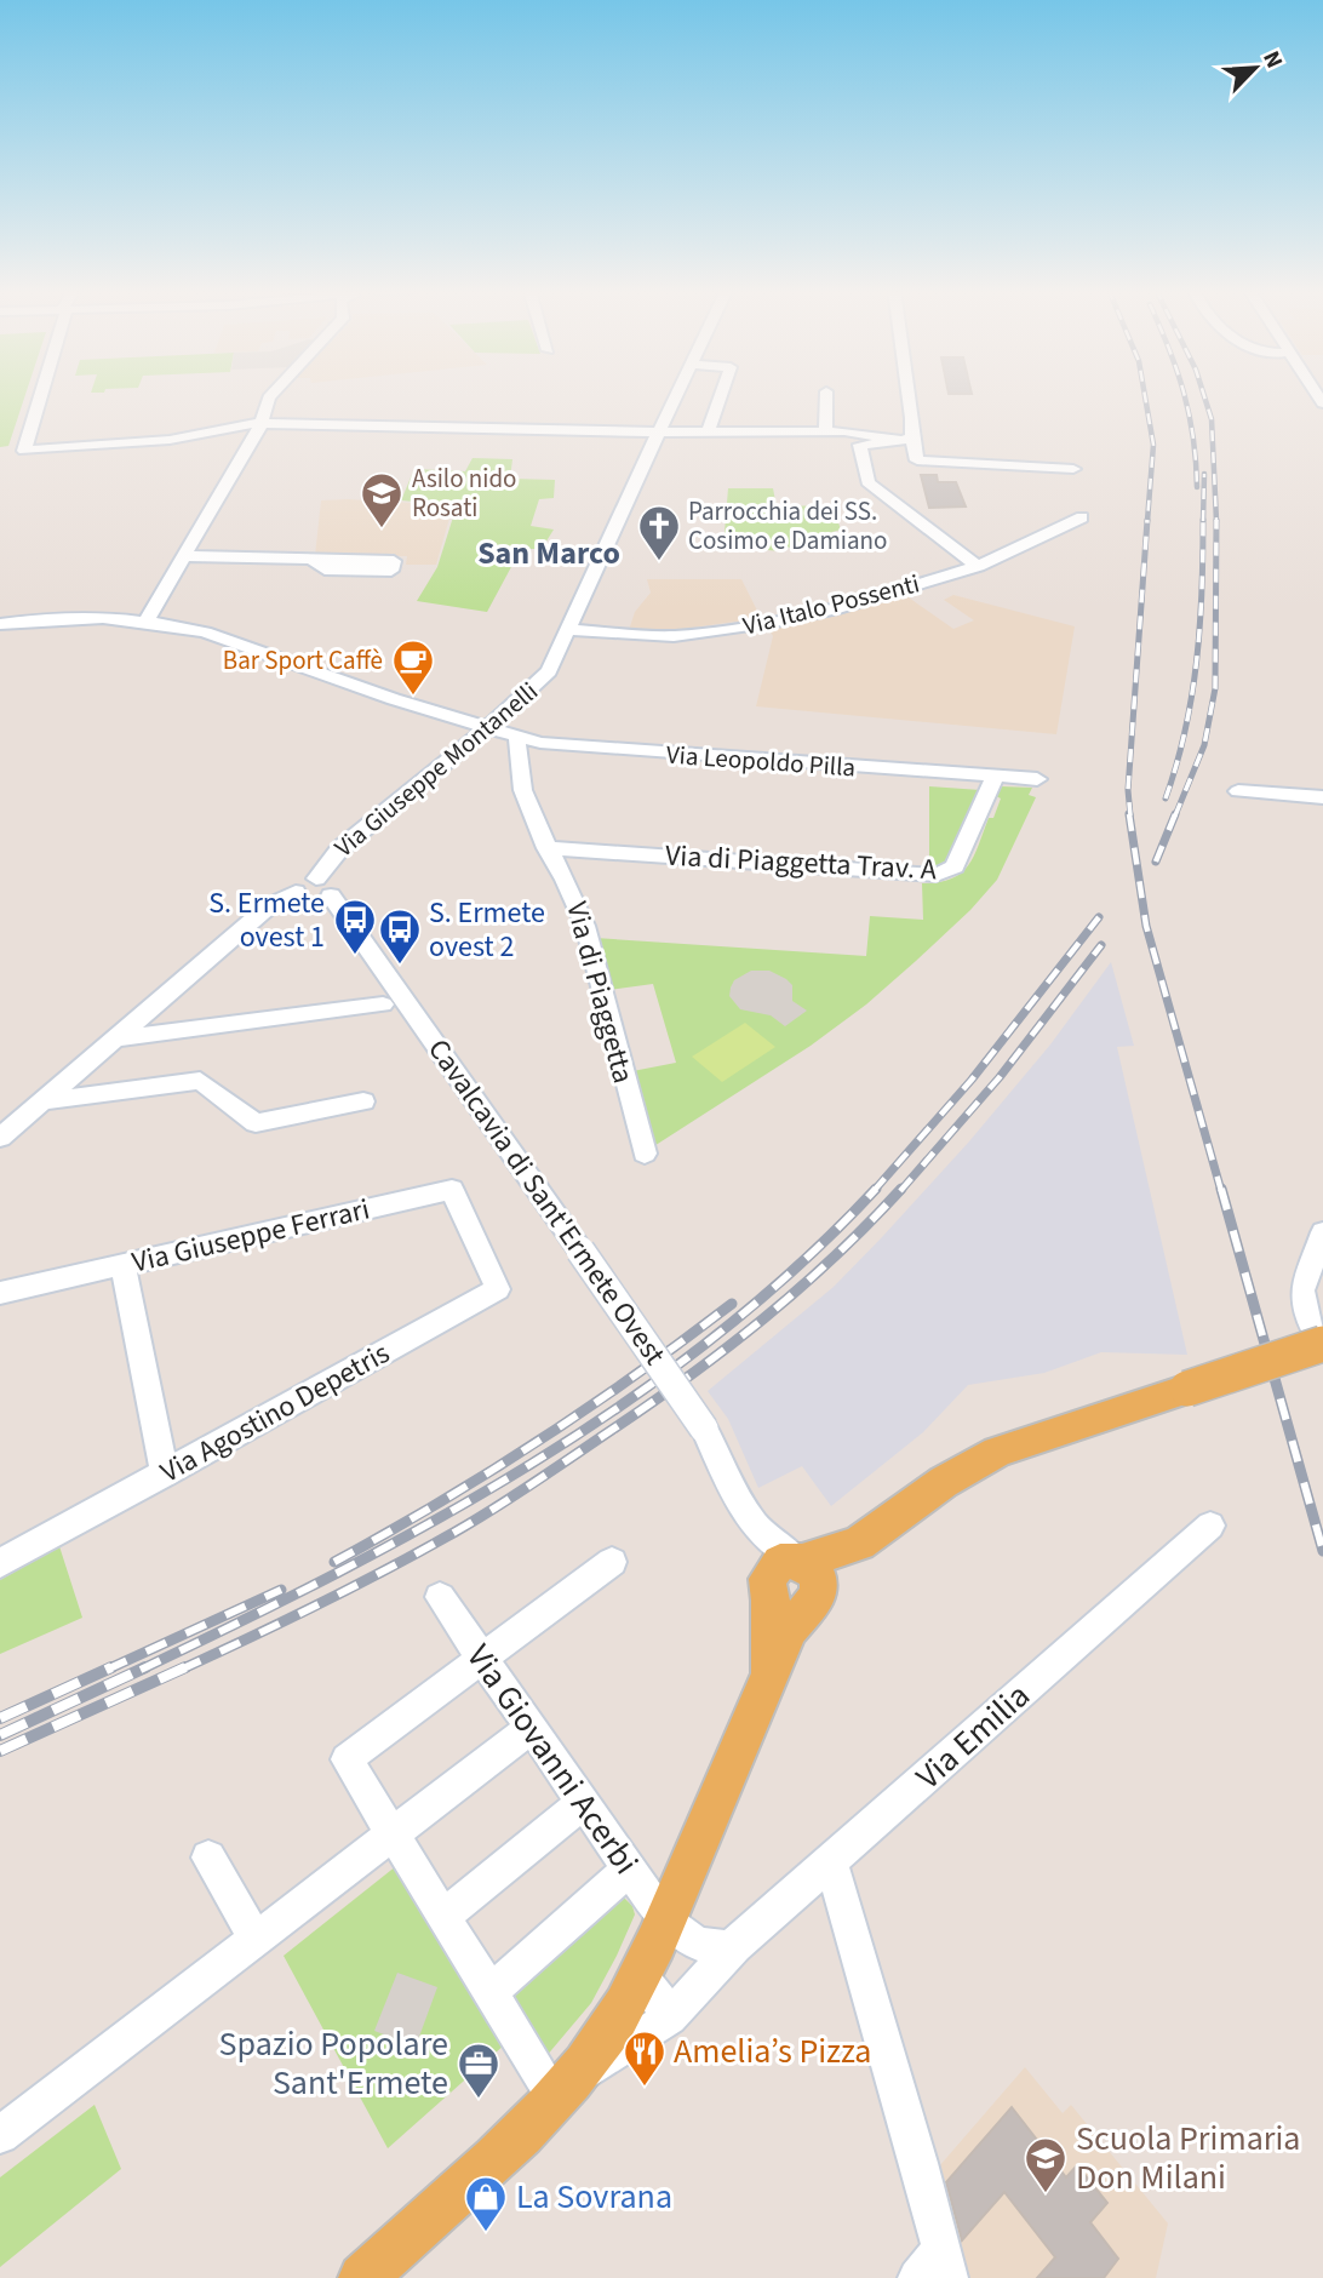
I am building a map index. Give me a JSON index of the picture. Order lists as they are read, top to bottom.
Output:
{
  "streets": {
    "main road": ["Via Emilia"],
    "street": [
      "Via Italo Possenti",
      "Via Leopoldo Pilla",
      "Via Giuseppe Montanelli",
      "Via di Piaggetta Trav. A",
      "Via di Piaggetta",
      "Cavalcavia di Sant'Ermete Ovest",
      "Via Giuseppe Ferrari",
      "Via Agostino Depetris",
      "Via Giovanni Acerbi"
    ]
  },
  "crossings": [
    ["Via Italo Possenti", "Via Giuseppe Montanelli"],
    ["Via Leopoldo Pilla", "Via Giuseppe Montanelli"],
    ["Via Leopoldo Pilla", "Via di Piaggetta Trav. A"],
    ["Via Leopoldo Pilla", "Via di Piaggetta"],
    ["Via Giuseppe Montanelli", "Cavalcavia di Sant'Ermete Ovest"],
    ["Via di Piaggetta Trav. A", "Via di Piaggetta"],
    ["Cavalcavia di Sant'Ermete Ovest", "Via Emilia"],
    ["Via Giuseppe Ferrari", "Via Agostino Depetris"],
    ["Via Emilia", "Via Giovanni Acerbi"]
  ],
  "districts": ["San Marco"],
  "places": {
    "school or university": ["Asilo nido Rosati", "Scuola Primaria Don Milani"],
    "church": ["Parrocchia dei SS. Cosimo e Damiano"],
    "cafe": ["Bar Sport Caffè"],
    "bus stop": ["S. Ermete ovest 1", "S. Ermete ovest 2"],
    "restaurant": ["Amelia’s Pizza"],
    "office": ["Spazio Popolare Sant'Ermete"],
    "shop": ["La Sovrana"]
  },
  "north": "top right"
}
